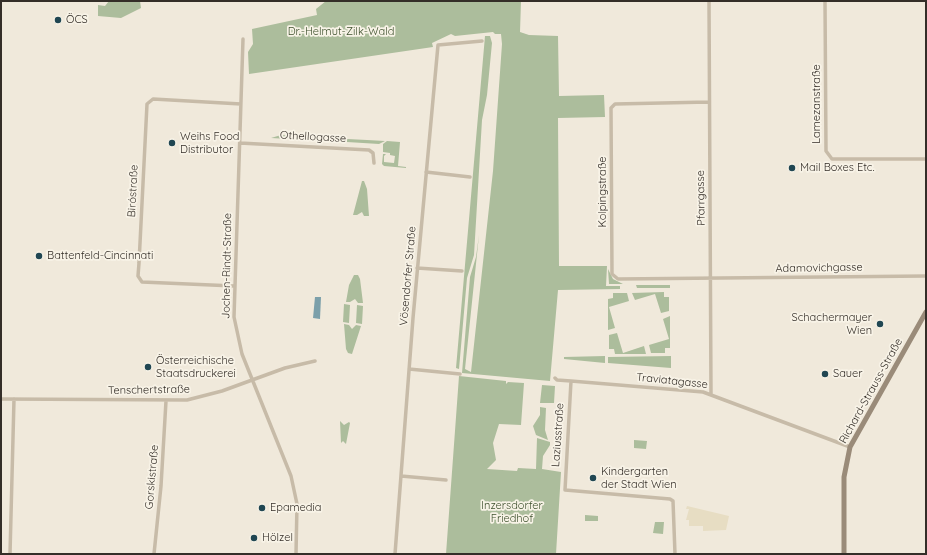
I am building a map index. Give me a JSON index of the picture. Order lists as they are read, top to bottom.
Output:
{
  "streets": {
    "main road": ["Richard-Strauss-Straße"],
    "street": [
      "Lamezanstraße",
      "Othellogasse",
      "Biróstraße",
      "Kolpingstraße",
      "Pfarrgasse",
      "Jochen-Rindt-Straße",
      "Adamovichgasse",
      "Vösendorfer Straße",
      "Traviatagasse",
      "Tenschertstraße",
      "Laziusstraße",
      "Gorskistraße"
    ]
  },
  "crossings": [
    ["Othellogasse", "Jochen-Rindt-Straße"],
    ["Biróstraße", "Jochen-Rindt-Straße"],
    ["Kolpingstraße", "Pfarrgasse"],
    ["Kolpingstraße", "Adamovichgasse"],
    ["Pfarrgasse", "Adamovichgasse"],
    ["Pfarrgasse", "Traviatagasse"],
    ["Jochen-Rindt-Straße", "Tenschertstraße"],
    ["Traviatagasse", "Richard-Strauss-Straße"],
    ["Traviatagasse", "Laziusstraße"],
    ["Tenschertstraße", "Gorskistraße"]
  ],
  "parks": ["Dr.-Helmut-Zilk-Wald", "Inzersdorfer Friedhof"],
  "places": [
    "ÖCS",
    "Weihs Food Distributor",
    "Mail Boxes Etc.",
    "Battenfeld-Cincinnati",
    "Schachermayer Wien",
    "Österreichische Staatsdruckerei",
    "Sauer",
    "Kindergarten der Stadt Wien",
    "Epamedia",
    "Hölzel"
  ]
}
